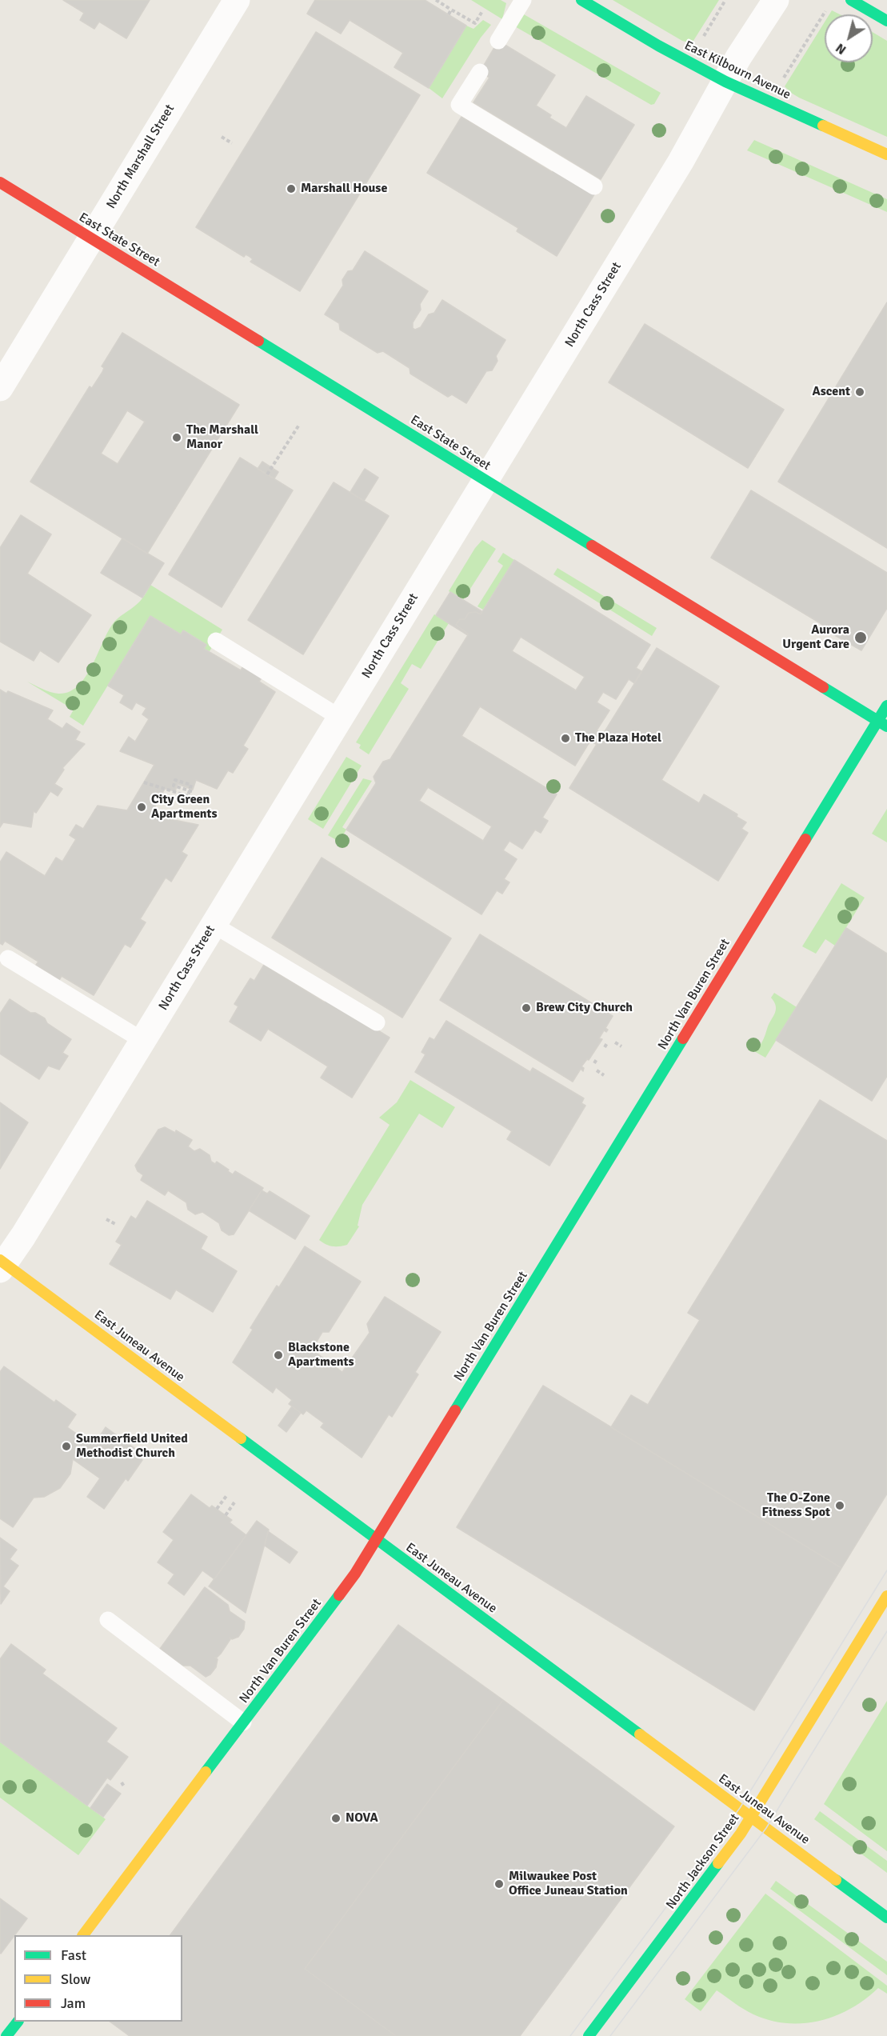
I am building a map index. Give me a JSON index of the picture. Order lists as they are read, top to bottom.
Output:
{
  "streets": {
    "main road": [
      "East Kilbourn Avenue",
      "East State Street",
      "North Van Buren Street",
      "East Juneau Avenue",
      "North Jackson Street"
    ],
    "street": ["North Marshall Street", "North Cass Street"]
  },
  "crossings": [
    ["East Kilbourn Avenue", "North Cass Street"],
    ["North Marshall Street", "East State Street"],
    ["East State Street", "North Cass Street"],
    ["East State Street", "North Van Buren Street"],
    ["North Cass Street", "East Juneau Avenue"],
    ["North Van Buren Street", "East Juneau Avenue"],
    ["East Juneau Avenue", "North Jackson Street"]
  ],
  "places": [
    "Marshall House",
    "Ascent",
    "The Marshall Manor",
    "Aurora Urgent Care",
    "The Plaza Hotel",
    "City Green Apartments",
    "Brew City Church",
    "Blackstone Apartments",
    "Summerfield United Methodist Church",
    "The O-Zone Fitness Spot",
    "NOVA",
    "Milwaukee Post Office Juneau Station"
  ],
  "legend": ["Fast", "Slow", "Jam"],
  "north": "bottom left"
}
